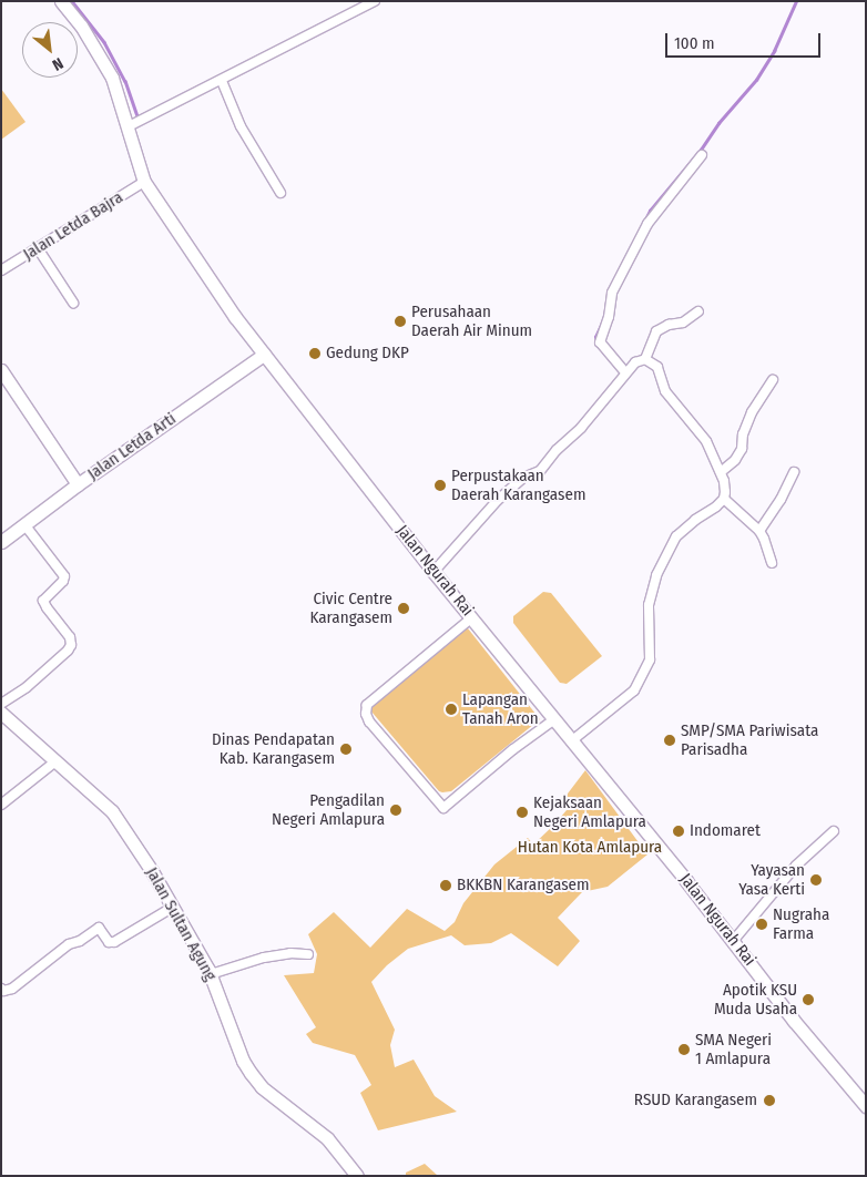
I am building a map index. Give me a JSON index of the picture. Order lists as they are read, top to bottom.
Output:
{
  "streets": {
    "street": [
      "Jalan Letda Bajra",
      "Jalan Letda Arti",
      "Jalan Ngurah Rai",
      "Jalan Sultan Agung"
    ]
  },
  "crossings": [
    ["Jalan Letda Bajra", "Jalan Ngurah Rai"],
    ["Jalan Letda Arti", "Jalan Ngurah Rai"]
  ],
  "parks": ["Hutan Kota Amlapura"],
  "places": [
    "Perusahaan Daerah Air Minum",
    "Gedung DKP",
    "Perpustakaan Daerah Karangasem",
    "Civic Centre Karangasem",
    "Lapangan Tanah Aron",
    "SMP/SMA Pariwisata Parisadha",
    "Dinas Pendapatan Kab. Karangasem",
    "Pengadilan Negeri Amlapura",
    "Kejaksaan Negeri Amlapura",
    "Indomaret",
    "Yayasan Yasa Kerti",
    "BKKBN Karangasem",
    "Nugraha Farma",
    "Apotik KSU Muda Usaha",
    "SMA Negeri 1 Amlapura",
    "RSUD Karangasem"
  ],
  "scale_bar": "100 m",
  "north": "bottom right"
}
